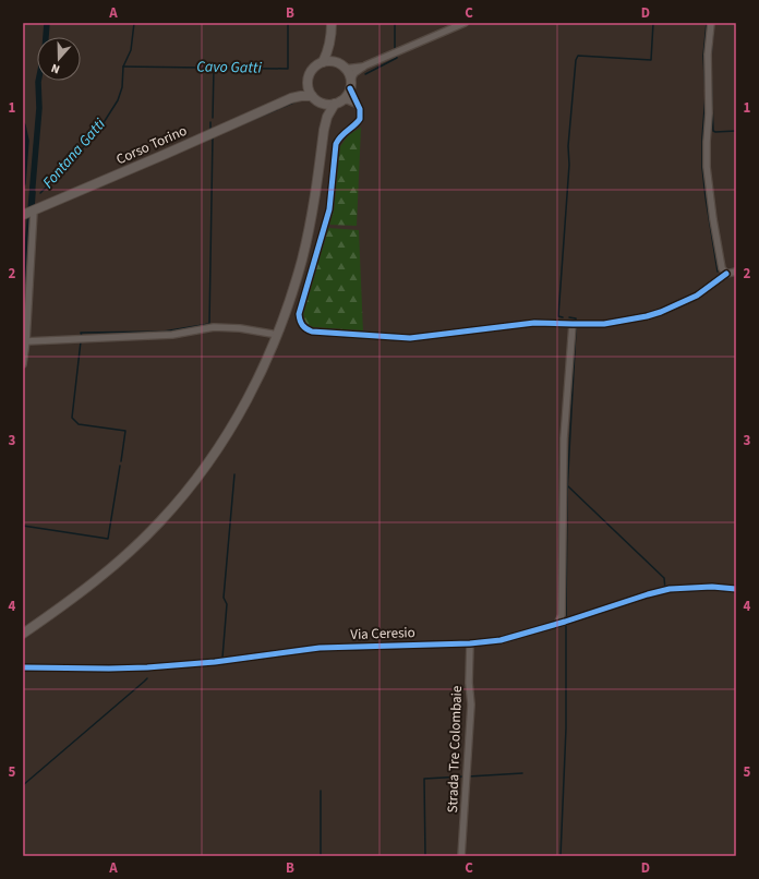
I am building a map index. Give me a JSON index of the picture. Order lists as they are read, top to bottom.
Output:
{
  "streets": {
    "main road": ["Corso Torino"],
    "street": ["Via Ceresio", "Strada Tre Colombaie"]
  },
  "crossings": [
    ["Via Ceresio", "Strada Tre Colombaie"]
  ],
  "water": ["Cavo Gatti", "Fontana Gatti"],
  "north": "bottom",
  "grid": {
    "columns": [
      "A",
      "B",
      "C",
      "D"
    ],
    "rows": [
      "1",
      "2",
      "3",
      "4",
      "5"
    ]
  }
}
